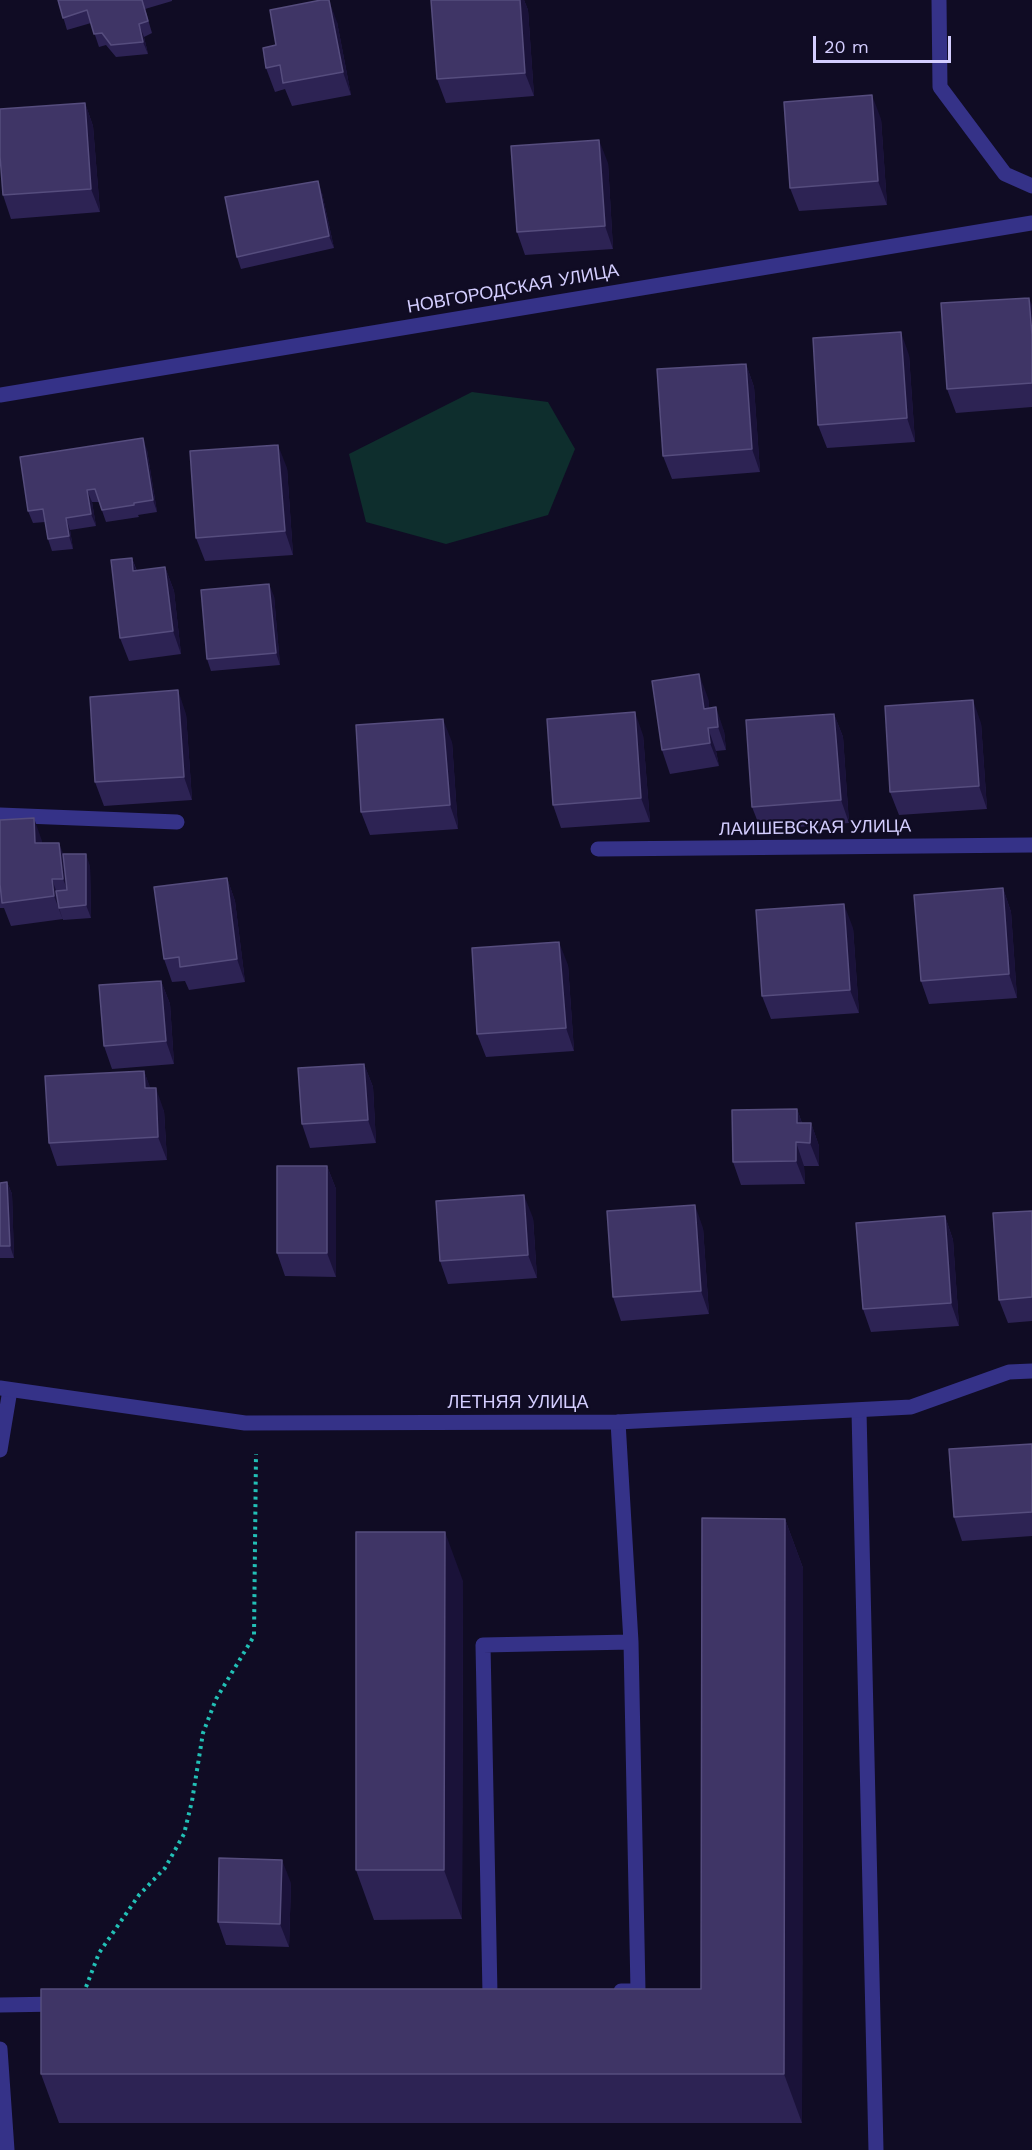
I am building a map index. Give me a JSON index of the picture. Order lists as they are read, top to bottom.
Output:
{
  "streets": {
    "street": ["НОВГОРОДСКАЯ УЛИЦА", "ЛАИШЕВСКАЯ УЛИЦА", "ЛЕТНЯЯ УЛИЦА"]
  },
  "scale_bar": "20 m"
}
